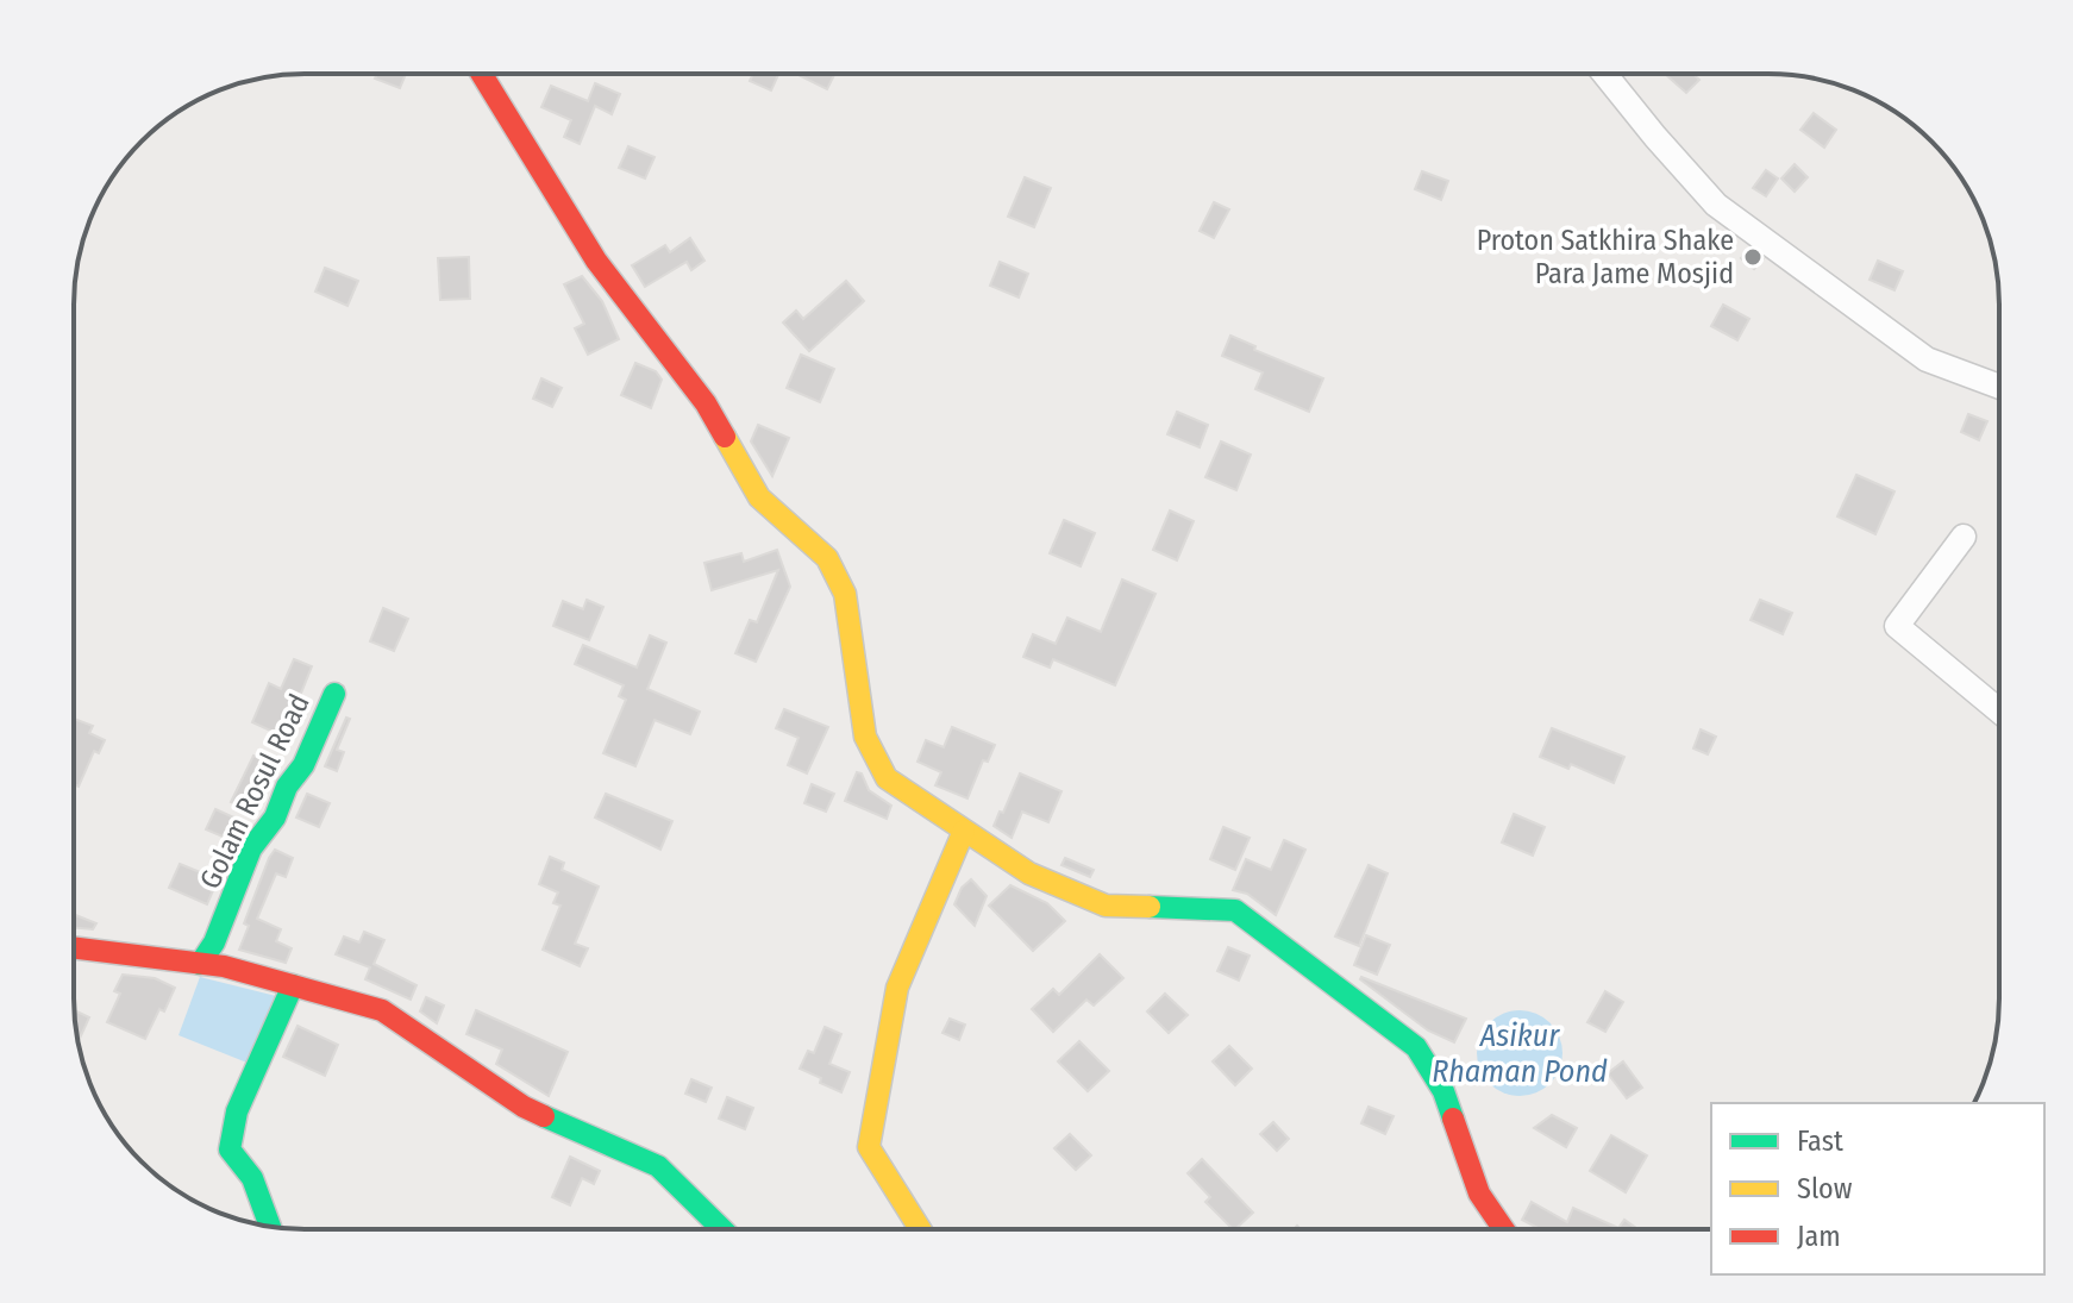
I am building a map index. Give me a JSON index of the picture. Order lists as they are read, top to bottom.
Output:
{
  "streets": {
    "street": ["Golam Rosul Road"]
  },
  "water": ["Asikur Rhaman Pond"],
  "places": ["Proton Satkhira Shake Para Jame Mosjid"],
  "legend": ["Fast", "Slow", "Jam"]
}
